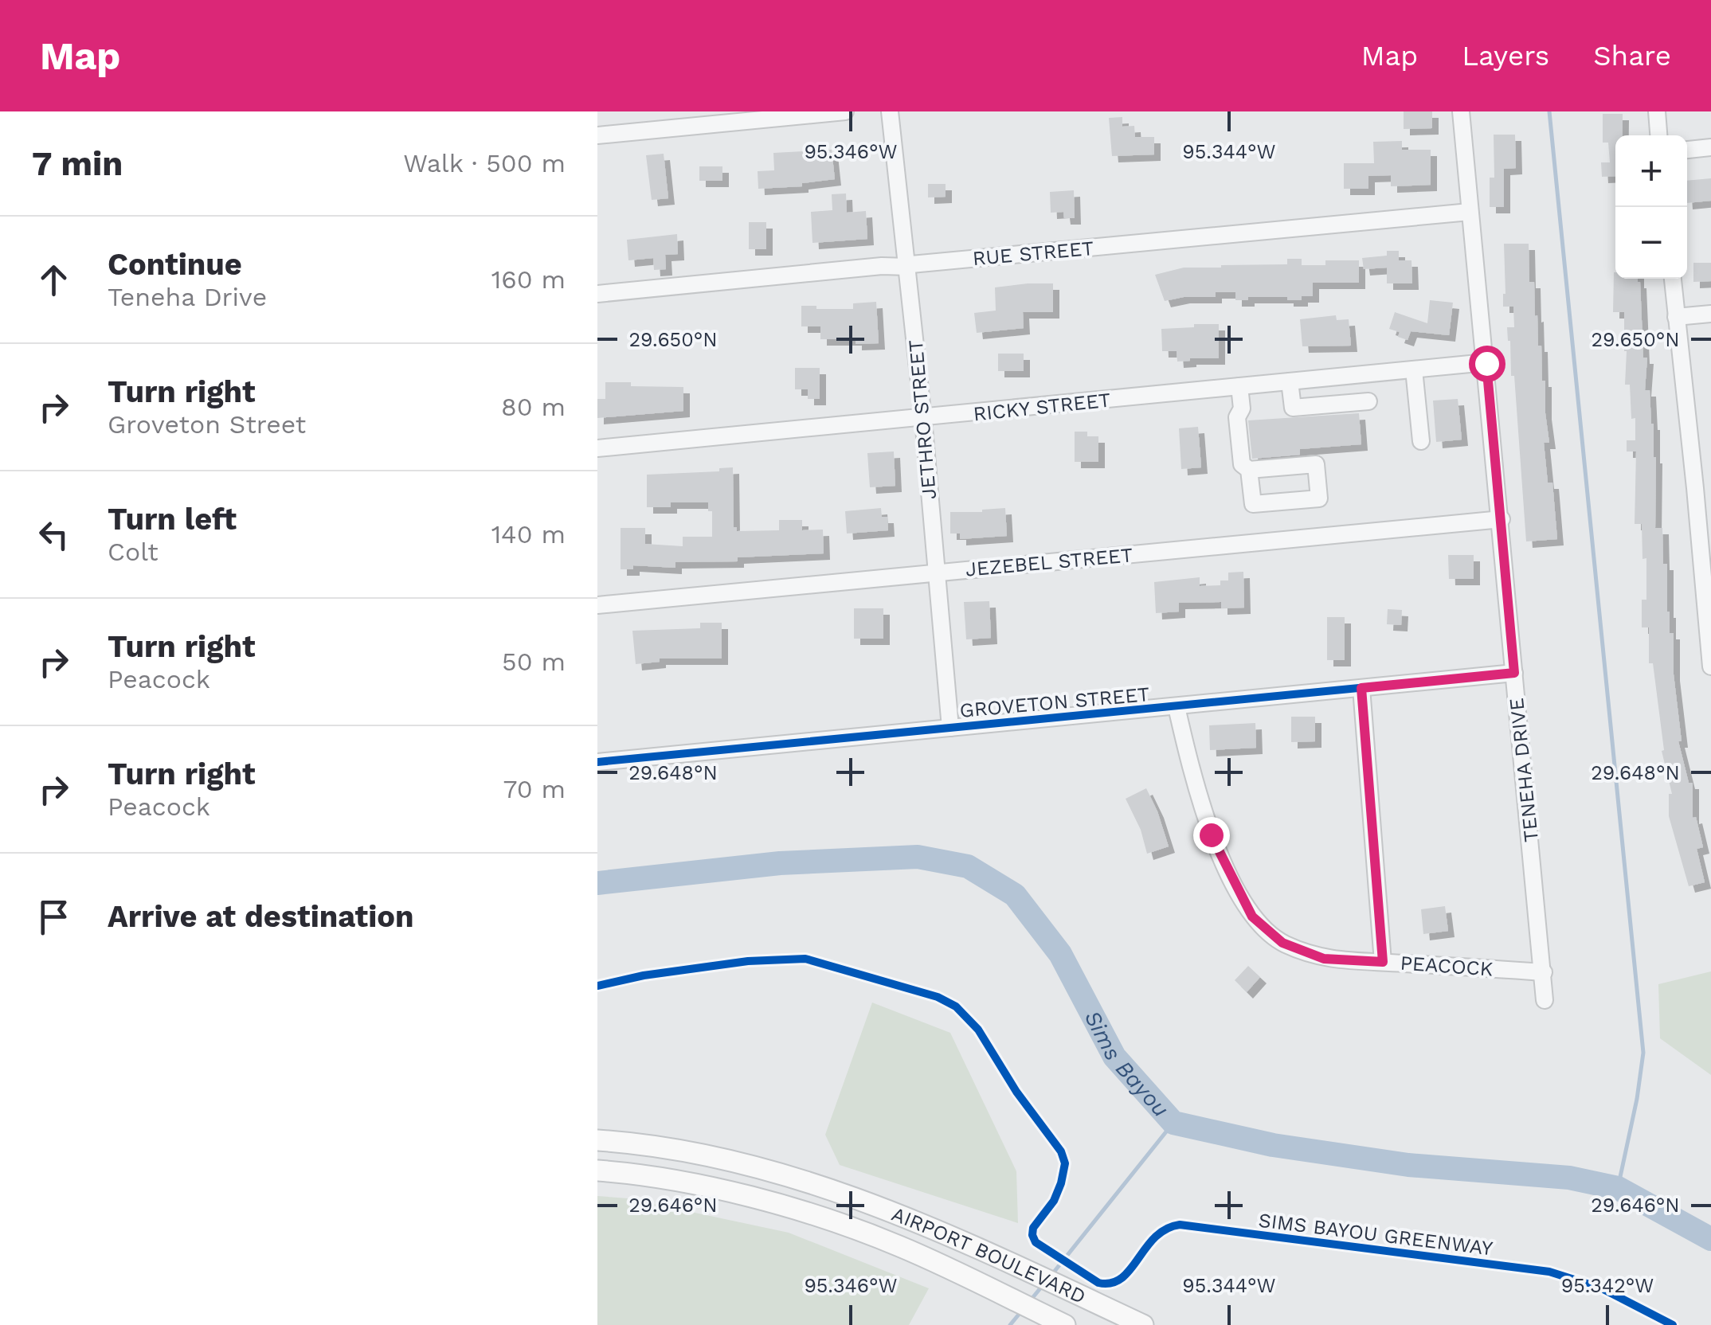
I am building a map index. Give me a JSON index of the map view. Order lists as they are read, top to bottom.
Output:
{
  "streets": {
    "main road": ["AIRPORT BOULEVARD"],
    "street": [
      "RUE STREET",
      "RICKY STREET",
      "JETHRO STREET",
      "JEZEBEL STREET",
      "GROVETON STREET",
      "TENEHA DRIVE",
      "PEACOCK"
    ],
    "cycle path": ["SIMS BAYOU GREENWAY"]
  },
  "crossings": [
    ["RUE STREET", "JETHRO STREET"],
    ["RUE STREET", "TENEHA DRIVE"],
    ["RICKY STREET", "JETHRO STREET"],
    ["RICKY STREET", "TENEHA DRIVE"],
    ["JETHRO STREET", "JEZEBEL STREET"],
    ["JETHRO STREET", "GROVETON STREET"],
    ["JEZEBEL STREET", "TENEHA DRIVE"],
    ["GROVETON STREET", "TENEHA DRIVE"],
    ["GROVETON STREET", "PEACOCK"],
    ["TENEHA DRIVE", "PEACOCK"]
  ],
  "water": ["Sims Bayou"],
  "page": {
    "header": "Map",
    "nav": ["Map", "Layers", "Share"],
    "heading": ["7 min", "Walk · 500 m"],
    "map_buttons": ["+", "−"],
    "list": [
      ["Continue", "Teneha Drive", "160 m"],
      ["Turn right", "Groveton Street", "80 m"],
      ["Turn left", "Colt", "140 m"],
      ["Turn right", "Peacock", "50 m"],
      ["Turn right", "Peacock", "70 m"],
      "Arrive at destination"
    ]
  },
  "coordinates": [
    "95.346°W",
    "95.344°W",
    "29.650°N",
    "29.648°N",
    "29.646°N",
    "95.342°W"
  ]
}
